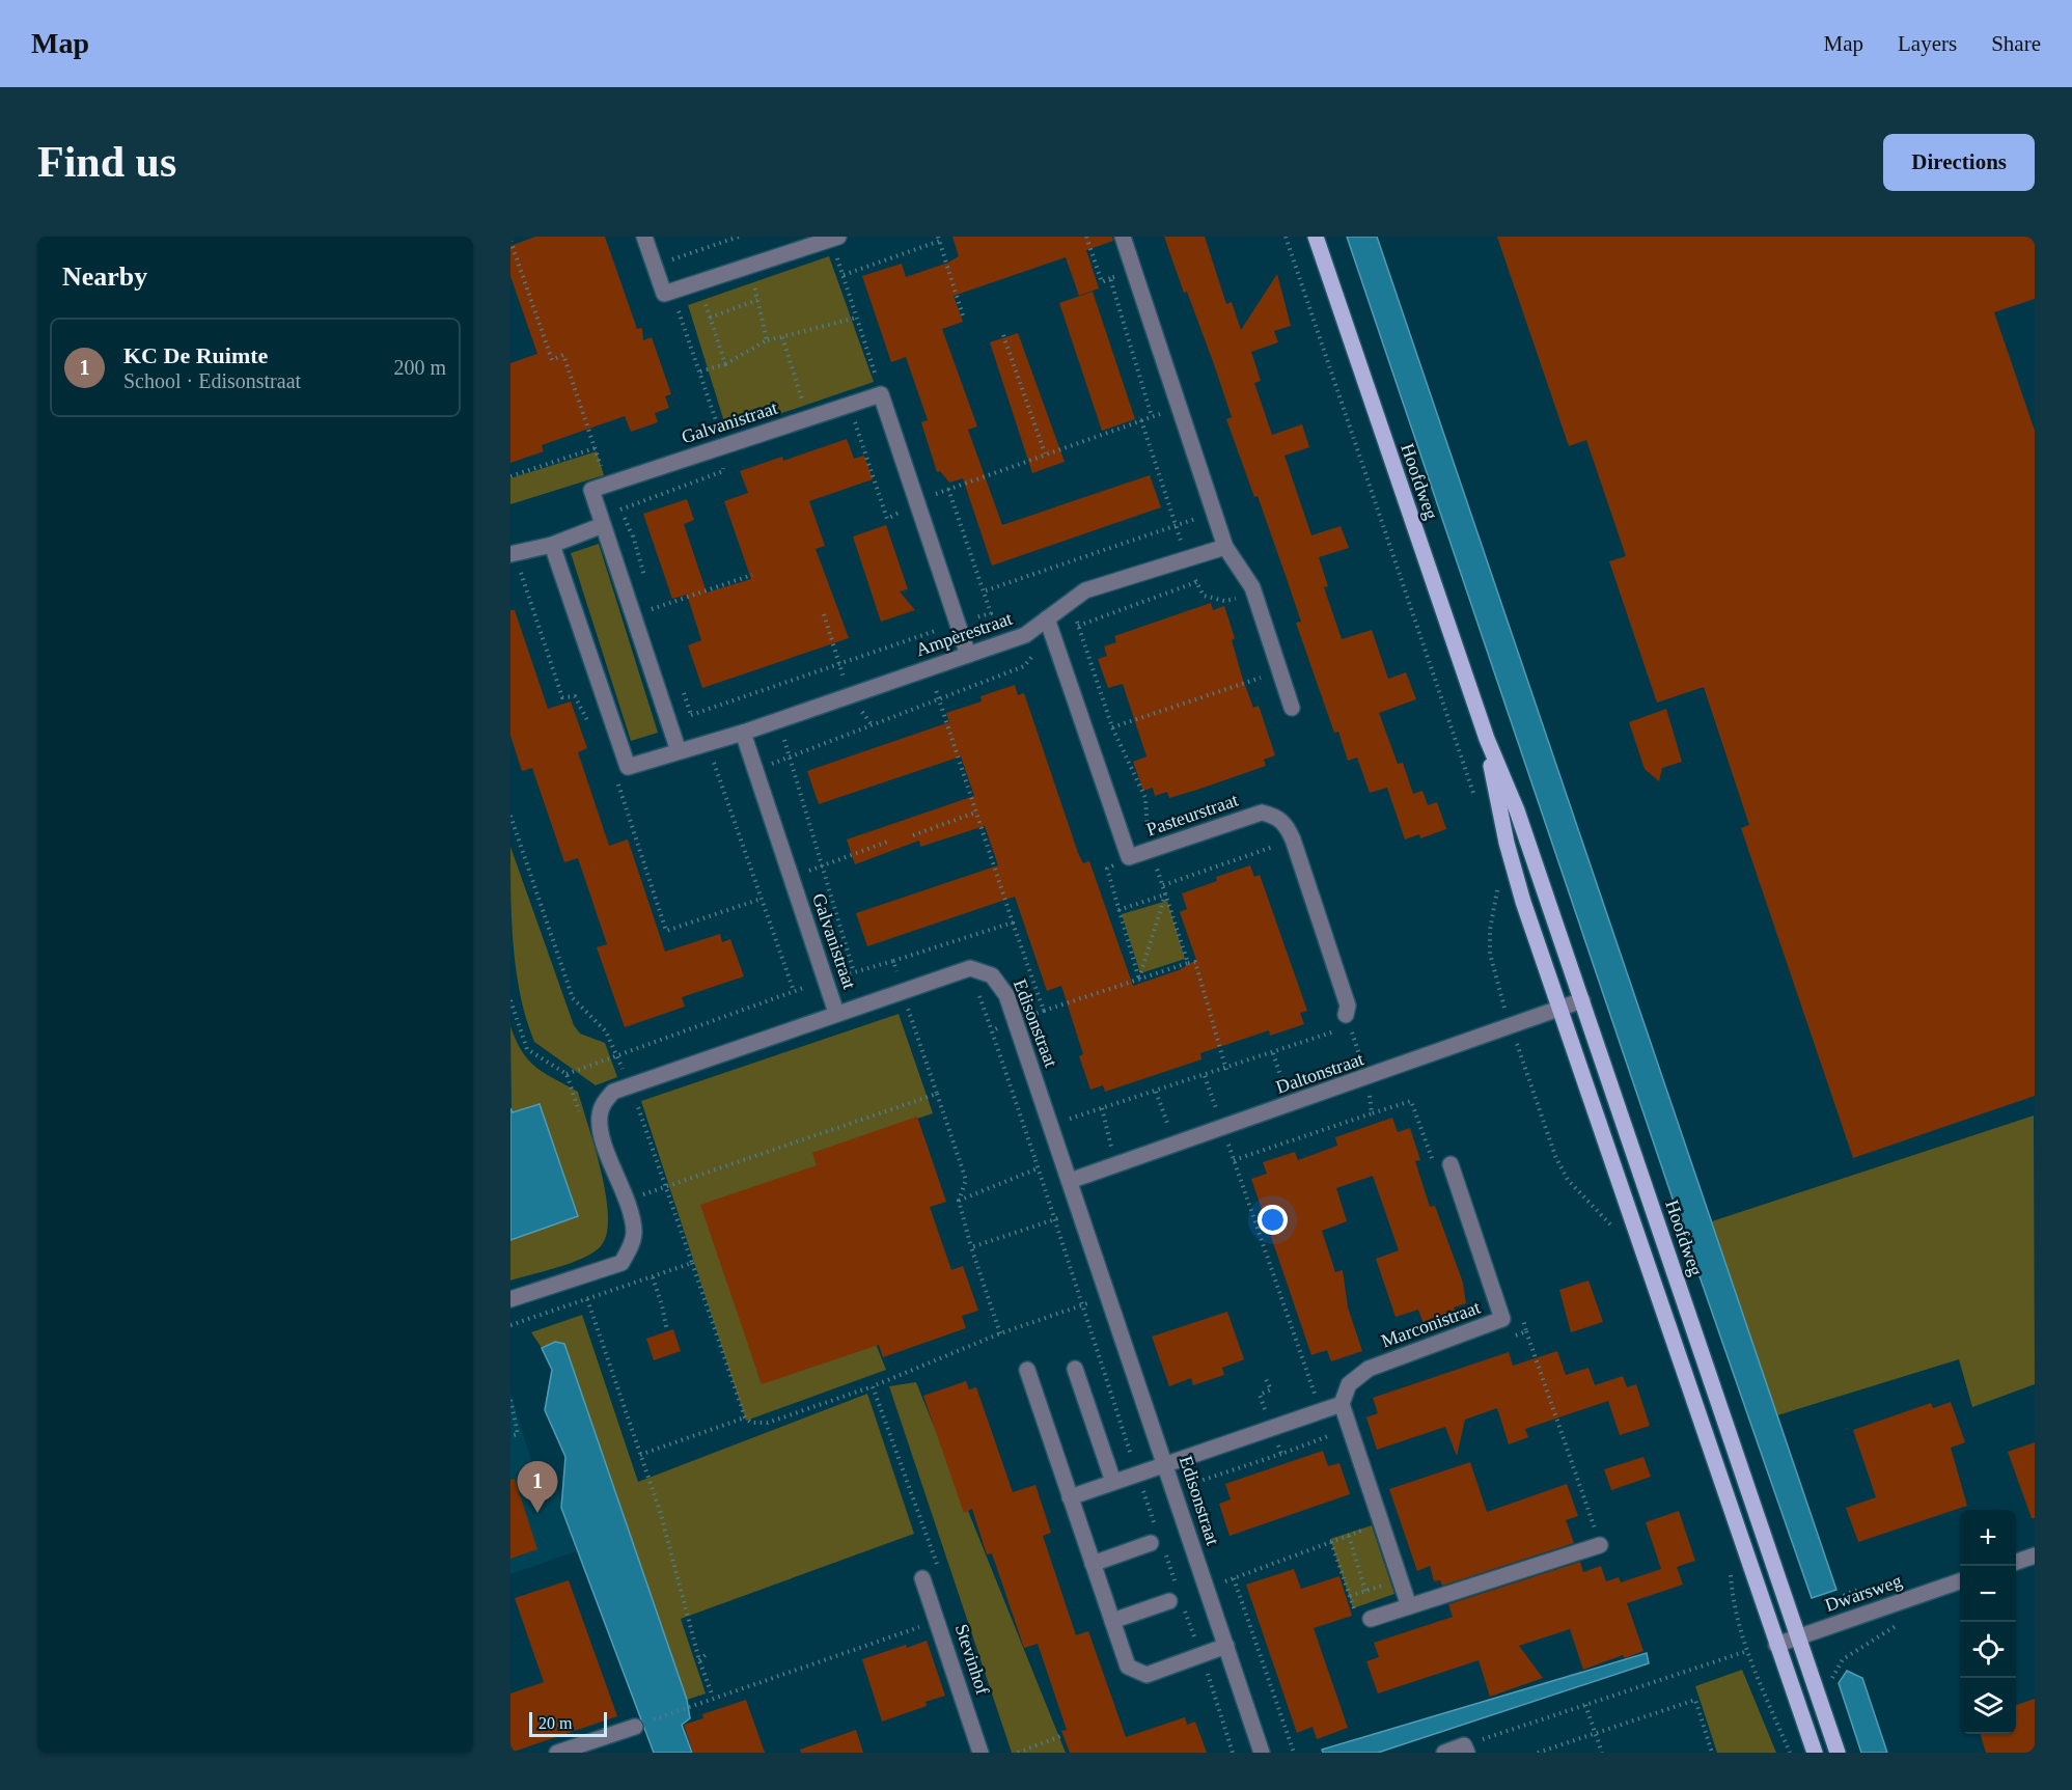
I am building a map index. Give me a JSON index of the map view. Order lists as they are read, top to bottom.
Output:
{
  "streets": {
    "main road": ["Hoofdweg"],
    "street": [
      "Galvanistraat",
      "Ampèrestraat",
      "Pasteurstraat",
      "Edisonstraat",
      "Daltonstraat",
      "Marconistraat",
      "Dwarsweg",
      "Stevinhof"
    ]
  },
  "crossings": [
    ["Galvanistraat", "Ampèrestraat"],
    ["Galvanistraat", "Edisonstraat"],
    ["Hoofdweg", "Daltonstraat"],
    ["Hoofdweg", "Dwarsweg"],
    ["Ampèrestraat", "Pasteurstraat"],
    ["Edisonstraat", "Daltonstraat"]
  ],
  "scale_bar": "20 m",
  "page": {
    "header": "Map",
    "nav": ["Map", "Layers", "Share"],
    "buttons": "Directions",
    "title": "Find us",
    "heading": "Nearby",
    "list": [
      {
        "mark": "1",
        "name": "KC De Ruimte",
        "note": "School · Edisonstraat",
        "value": "200 m"
      }
    ],
    "pins": "1",
    "map_buttons": ["+", "−"],
    "scale": "20 m"
  }
}
